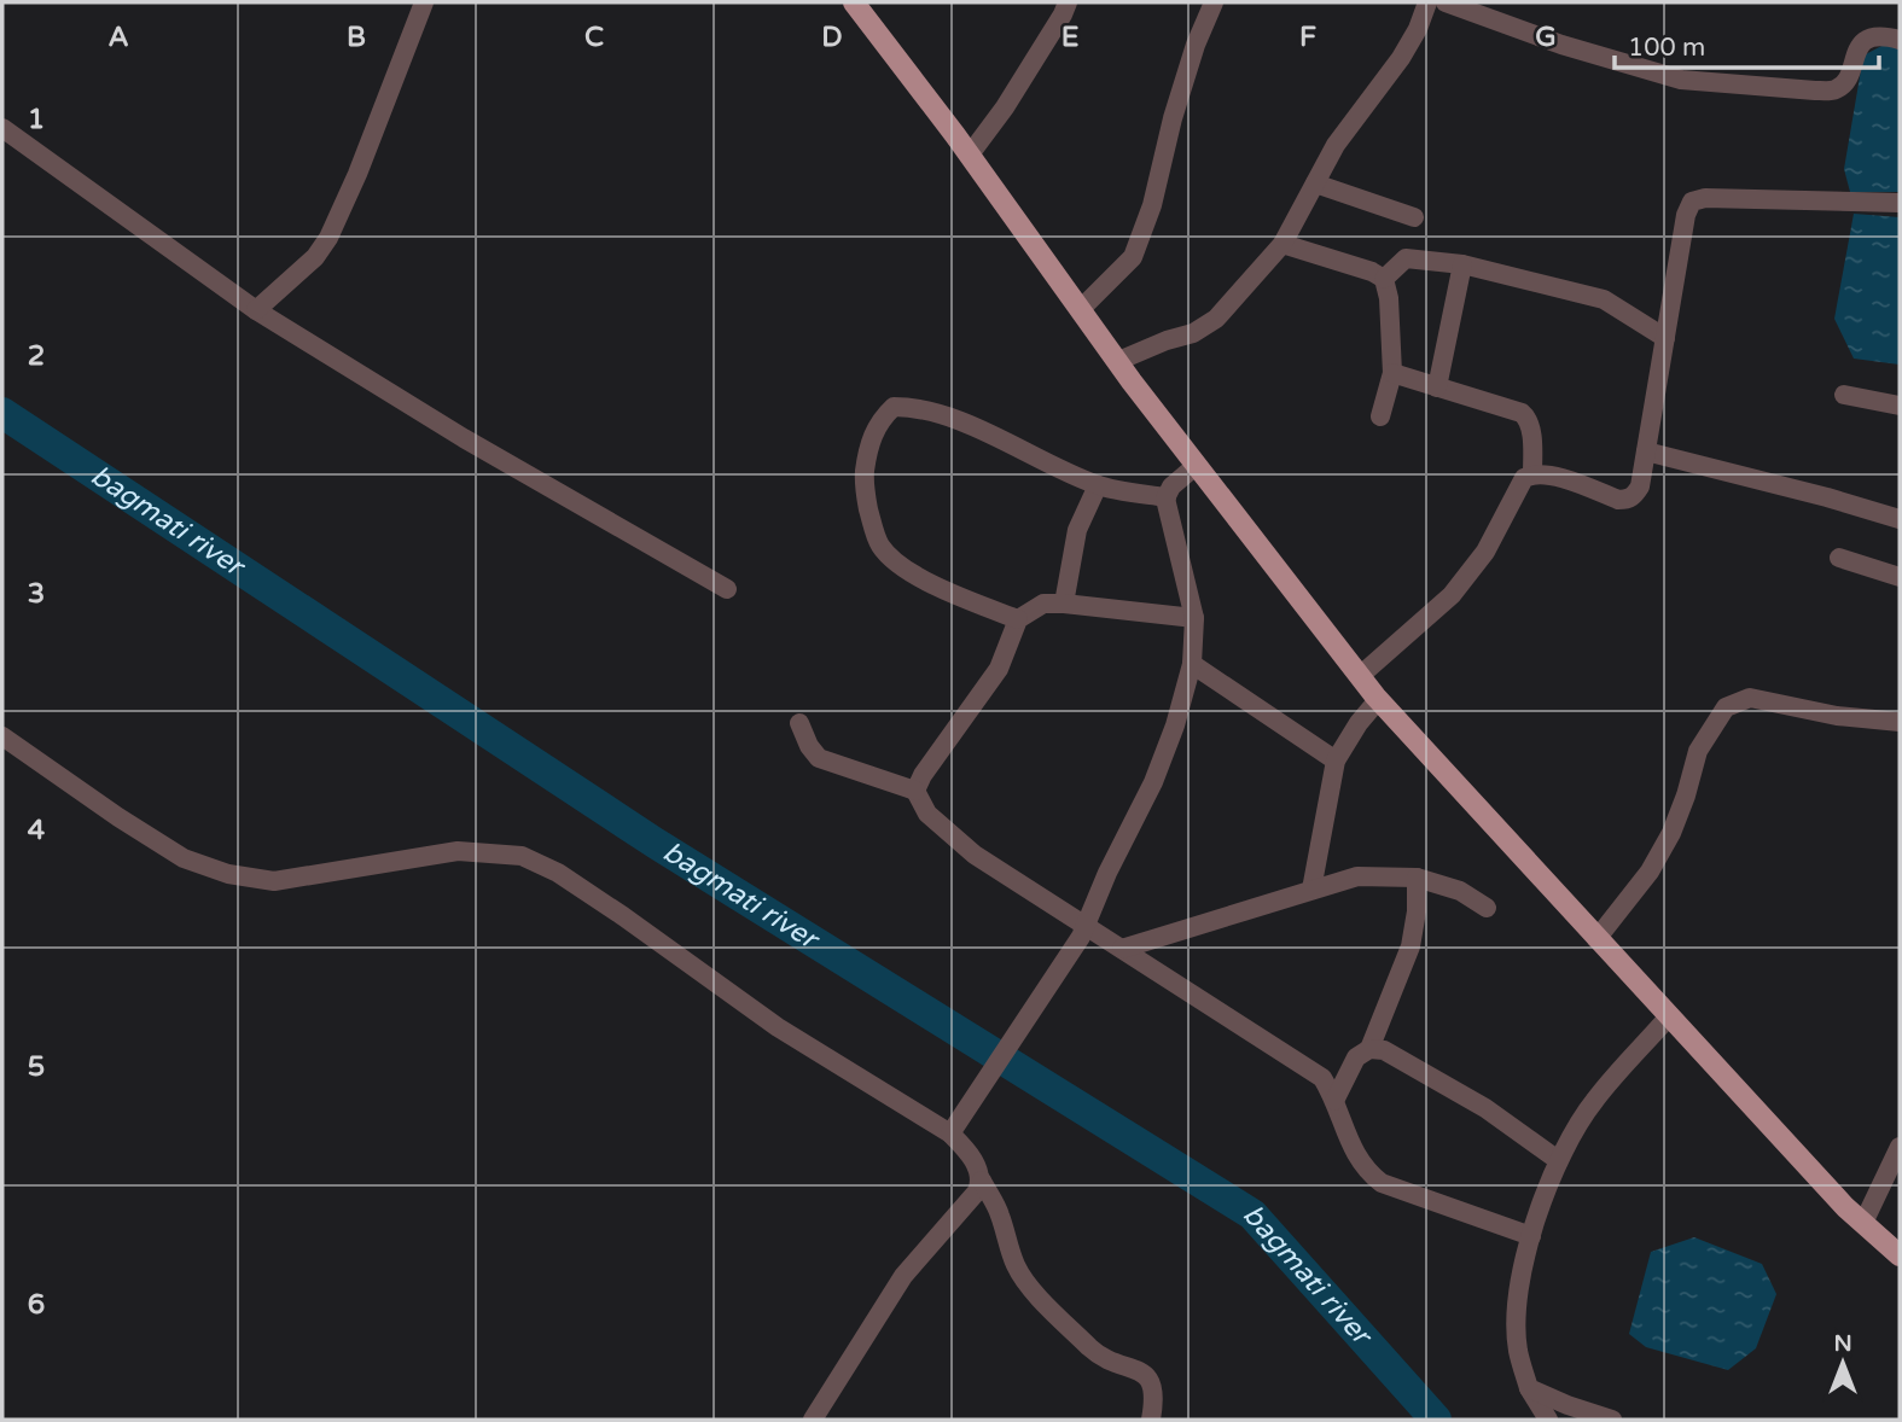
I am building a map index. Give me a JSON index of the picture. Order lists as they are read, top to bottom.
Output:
{
  "water": ["bagmati river"],
  "scale_bar": "100 m",
  "north": "top",
  "grid": {
    "columns": [
      "A",
      "B",
      "C",
      "D",
      "E",
      "F",
      "G"
    ],
    "rows": [
      "1",
      "2",
      "3",
      "4",
      "5",
      "6"
    ]
  }
}
